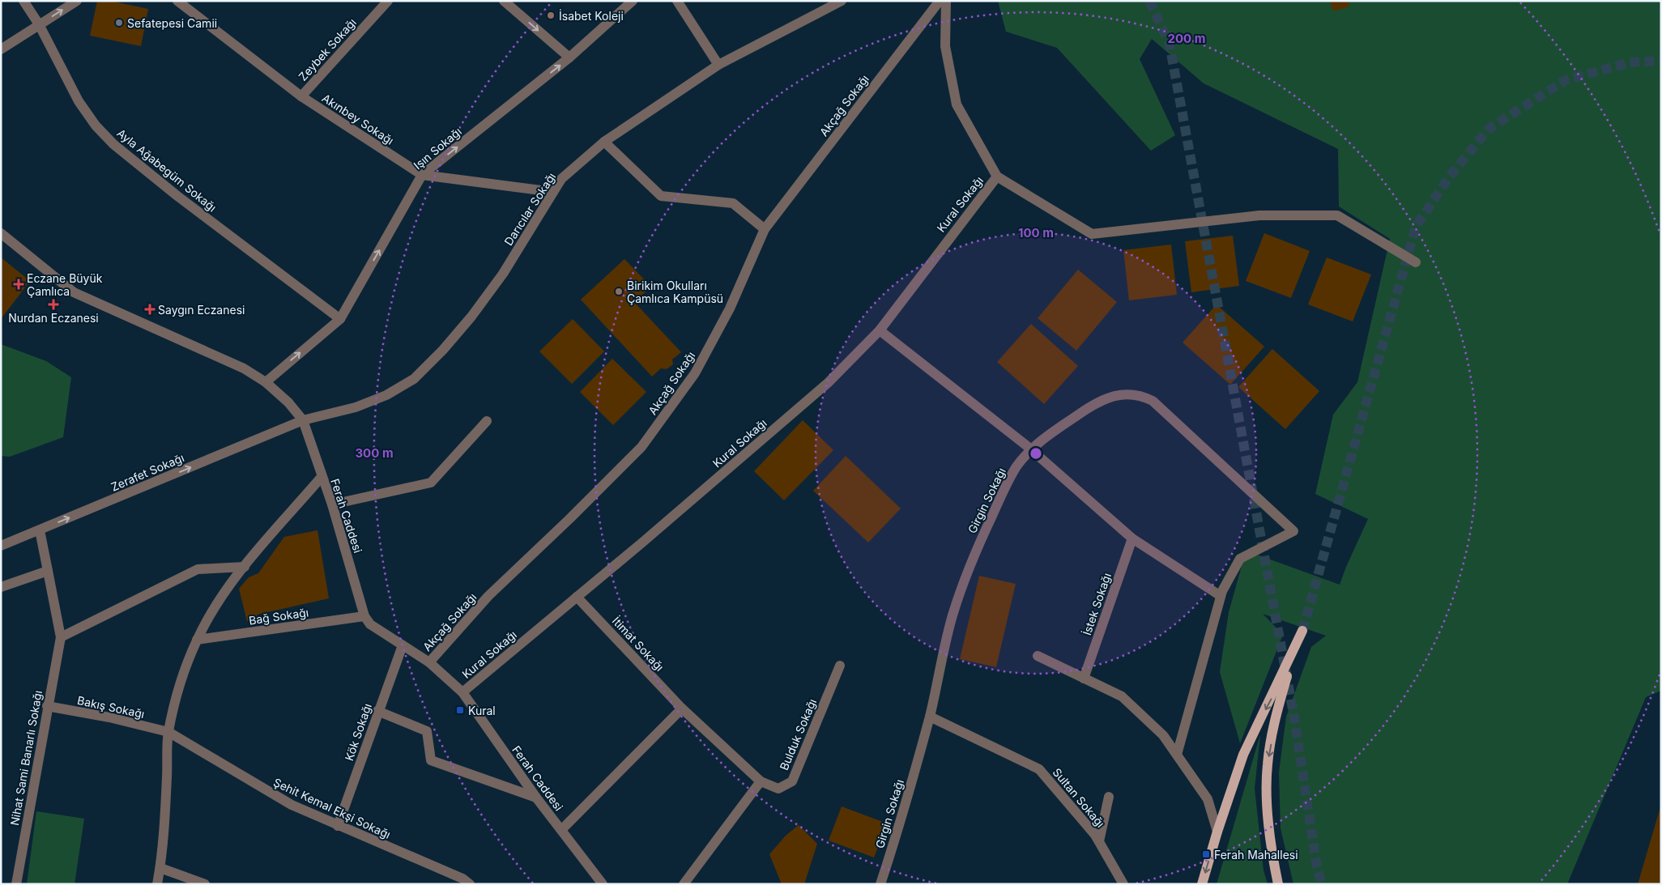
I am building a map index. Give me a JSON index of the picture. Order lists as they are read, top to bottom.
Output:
{
  "streets": {
    "street": [
      "Zeybek Sokağı",
      "Akçağ Sokağı",
      "Akınbey Sokağı",
      "Işın Sokağı",
      "Ayla Ağabegüm Sokağı",
      "Kural Sokağı",
      "Darıcılar Sokağı",
      "Zerafet Sokağı",
      "Girgin Sokağı",
      "Ferah Caddesi",
      "İstek Sokağı",
      "Bağ Sokağı",
      "İtimat Sokağı",
      "Bakış Sokağı",
      "Kök Sokağı",
      "Bulduk Sokağı",
      "Nihat Sami Banarlı Sokağı",
      "Sultan Sokağı",
      "Şehit Kemal Ekşi Sokağı"
    ]
  },
  "crossings": [
    ["Zeybek Sokağı", "Akınbey Sokağı"],
    ["Akçağ Sokağı", "Ferah Caddesi"],
    ["Akınbey Sokağı", "Işın Sokağı"],
    ["Akınbey Sokağı", "Darıcılar Sokağı"],
    ["Işın Sokağı", "Ayla Ağabegüm Sokağı"],
    ["Işın Sokağı", "Ferah Caddesi"],
    ["Kural Sokağı", "Ferah Caddesi"],
    ["Kural Sokağı", "İtimat Sokağı"],
    ["Darıcılar Sokağı", "Zerafet Sokağı"],
    ["Darıcılar Sokağı", "Ferah Caddesi"],
    ["Zerafet Sokağı", "Ferah Caddesi"],
    ["Zerafet Sokağı", "Nihat Sami Banarlı Sokağı"],
    ["Girgin Sokağı", "Sultan Sokağı"],
    ["Ferah Caddesi", "Bağ Sokağı"],
    ["Ferah Caddesi", "Kök Sokağı"],
    ["İtimat Sokağı", "Bulduk Sokağı"],
    ["Bakış Sokağı", "Nihat Sami Banarlı Sokağı"],
    ["Bakış Sokağı", "Şehit Kemal Ekşi Sokağı"],
    ["Kök Sokağı", "Şehit Kemal Ekşi Sokağı"]
  ],
  "one_way": ["Işın Sokağı", "Zerafet Sokağı"],
  "places": {
    "other": ["İsabet Koleji", "Sefatepesi Camii", "Birikim Okulları Çamlıca Kampüsü"],
    "health": ["Eczane Büyük Çamlıca", "Nurdan Eczanesi", "Saygın Eczanesi"],
    "transit": ["Kural", "Ferah Mahallesi"]
  },
  "rings": ["200 m", "100 m", "300 m"]
}
